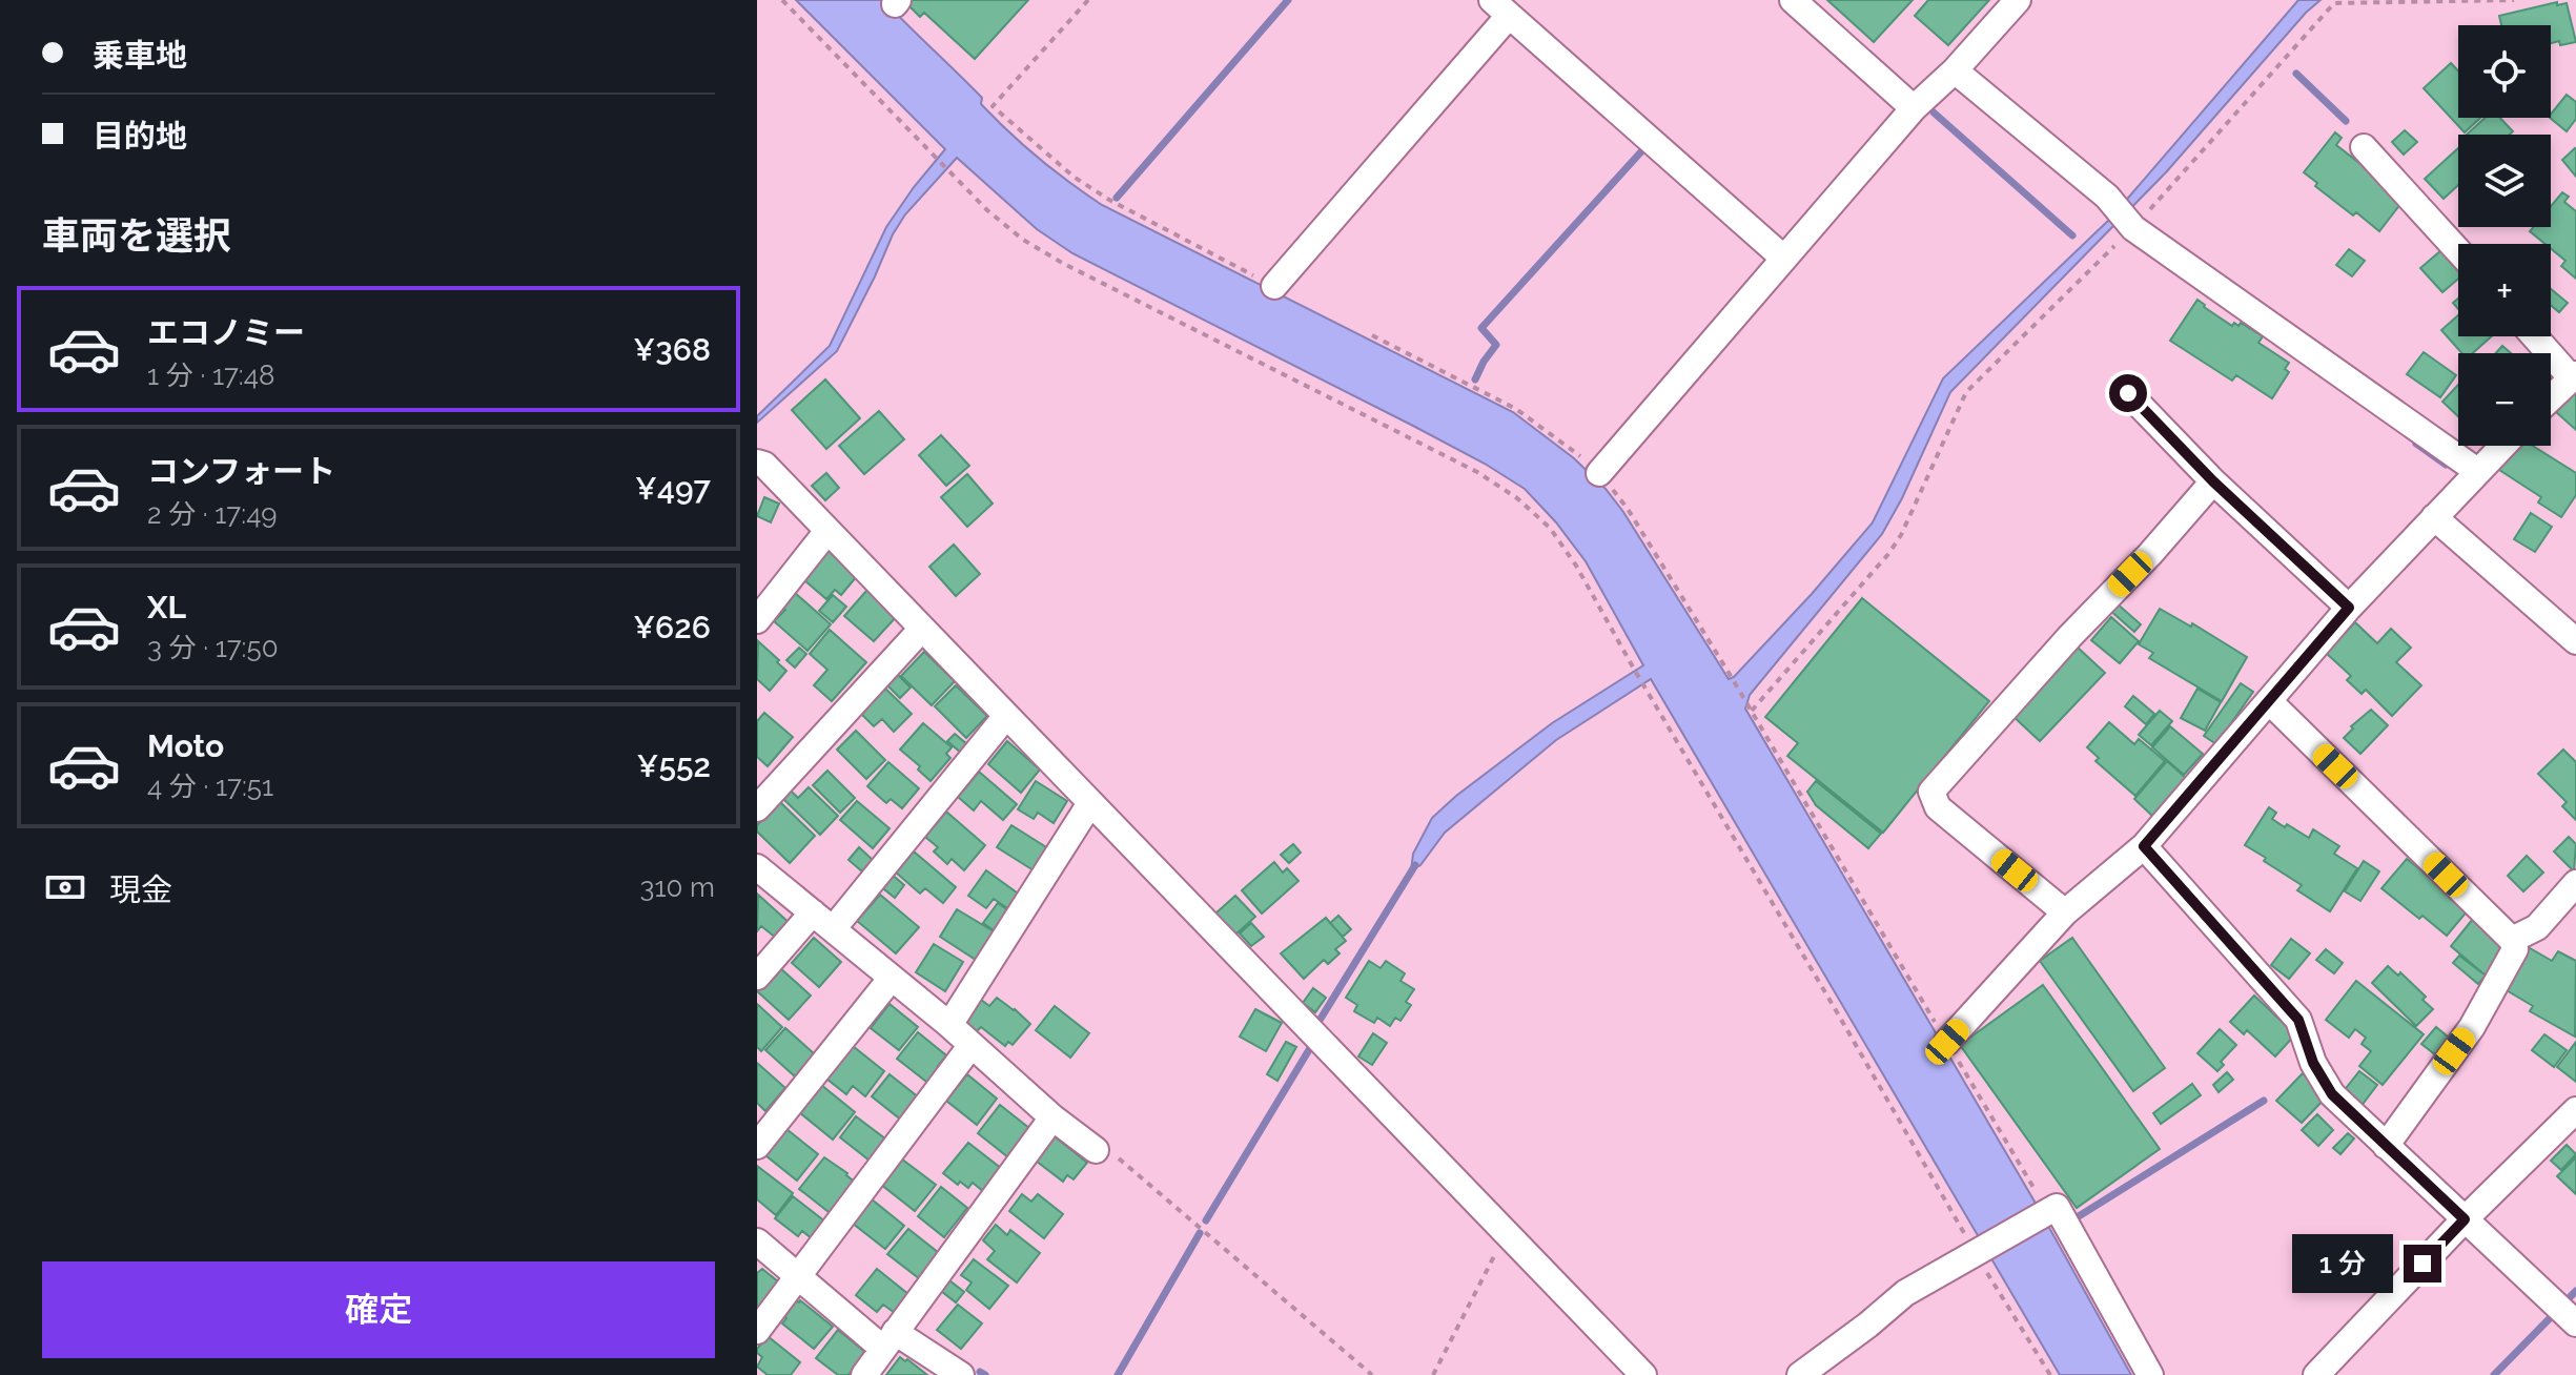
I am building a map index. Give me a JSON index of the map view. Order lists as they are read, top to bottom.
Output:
{
  "page": {
    "banner": ["乗車地", "目的地"],
    "map_buttons": ["+", "−"],
    "heading": "車両を選択",
    "list": [
      {
        "name": "エコノミー",
        "note": "1 分 · 17:48",
        "value": "¥368"
      },
      {
        "name": "コンフォート",
        "note": "2 分 · 17:49",
        "value": "¥497"
      },
      {
        "name": "XL",
        "note": "3 分 · 17:50",
        "value": "¥626"
      },
      {
        "name": "Moto",
        "note": "4 分 · 17:51",
        "value": "¥552"
      }
    ],
    "pay": ["現金", "310 m"],
    "bubble": "1 分",
    "buttons": "確定"
  }
}
